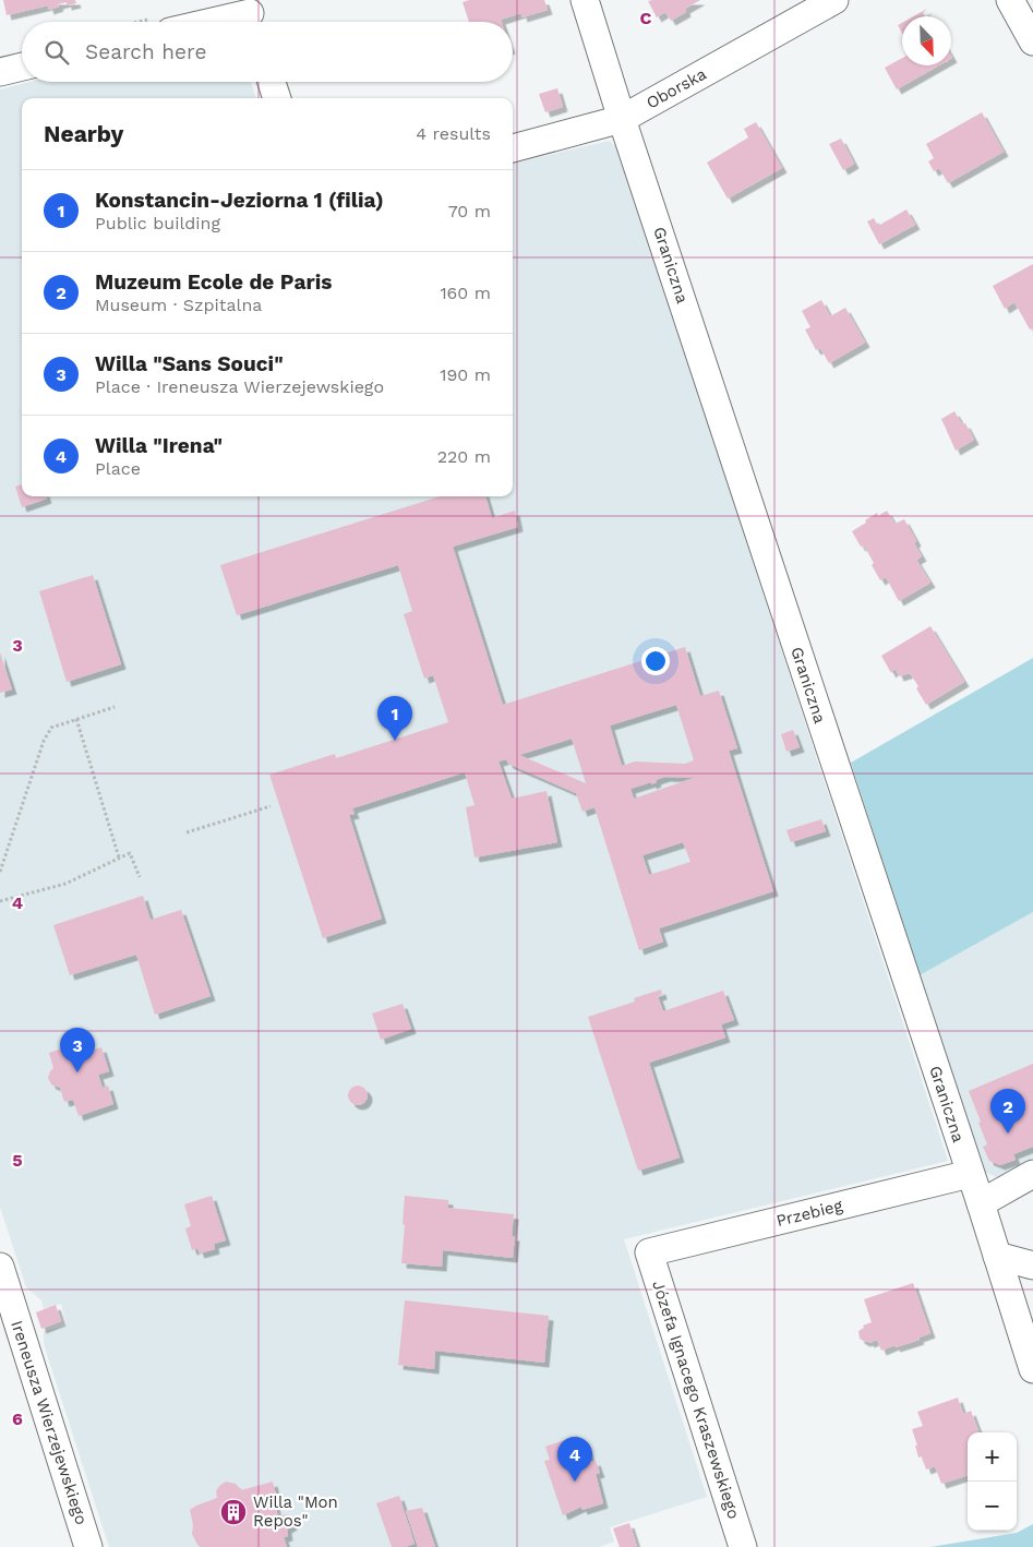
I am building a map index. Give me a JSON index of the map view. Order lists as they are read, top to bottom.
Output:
{
  "streets": {
    "street": [
      "Oborska",
      "Graniczna",
      "Przebieg",
      "Józefa Ignacego Kraszewskiego",
      "Ireneusza Wierzejewskiego"
    ]
  },
  "crossings": [
    ["Oborska", "Graniczna"],
    ["Graniczna", "Przebieg"],
    ["Przebieg", "Józefa Ignacego Kraszewskiego"]
  ],
  "places": {
    "building": ["Willa \"Mon Repos\""]
  },
  "north": "bottom right",
  "page": {
    "search": "Search here",
    "heading": ["Nearby", "4 results"],
    "list": [
      {
        "mark": "1",
        "name": "Konstancin-Jeziorna 1 (filia)",
        "note": "Public building",
        "value": "70 m"
      },
      {
        "mark": "2",
        "name": "Muzeum Ecole de Paris",
        "note": "Museum · Szpitalna",
        "value": "160 m"
      },
      {
        "mark": "3",
        "name": "Willa \"Sans Souci\"",
        "note": "Place · Ireneusza Wierzejewskiego",
        "value": "190 m"
      },
      {
        "mark": "4",
        "name": "Willa \"Irena\"",
        "note": "Place",
        "value": "220 m"
      }
    ],
    "pins": [
      "1",
      "3",
      "2",
      "4"
    ],
    "map_buttons": ["+", "−"]
  },
  "grid": {
    "columns": ["C"],
    "rows": [
      "3",
      "4",
      "5",
      "6"
    ]
  }
}
